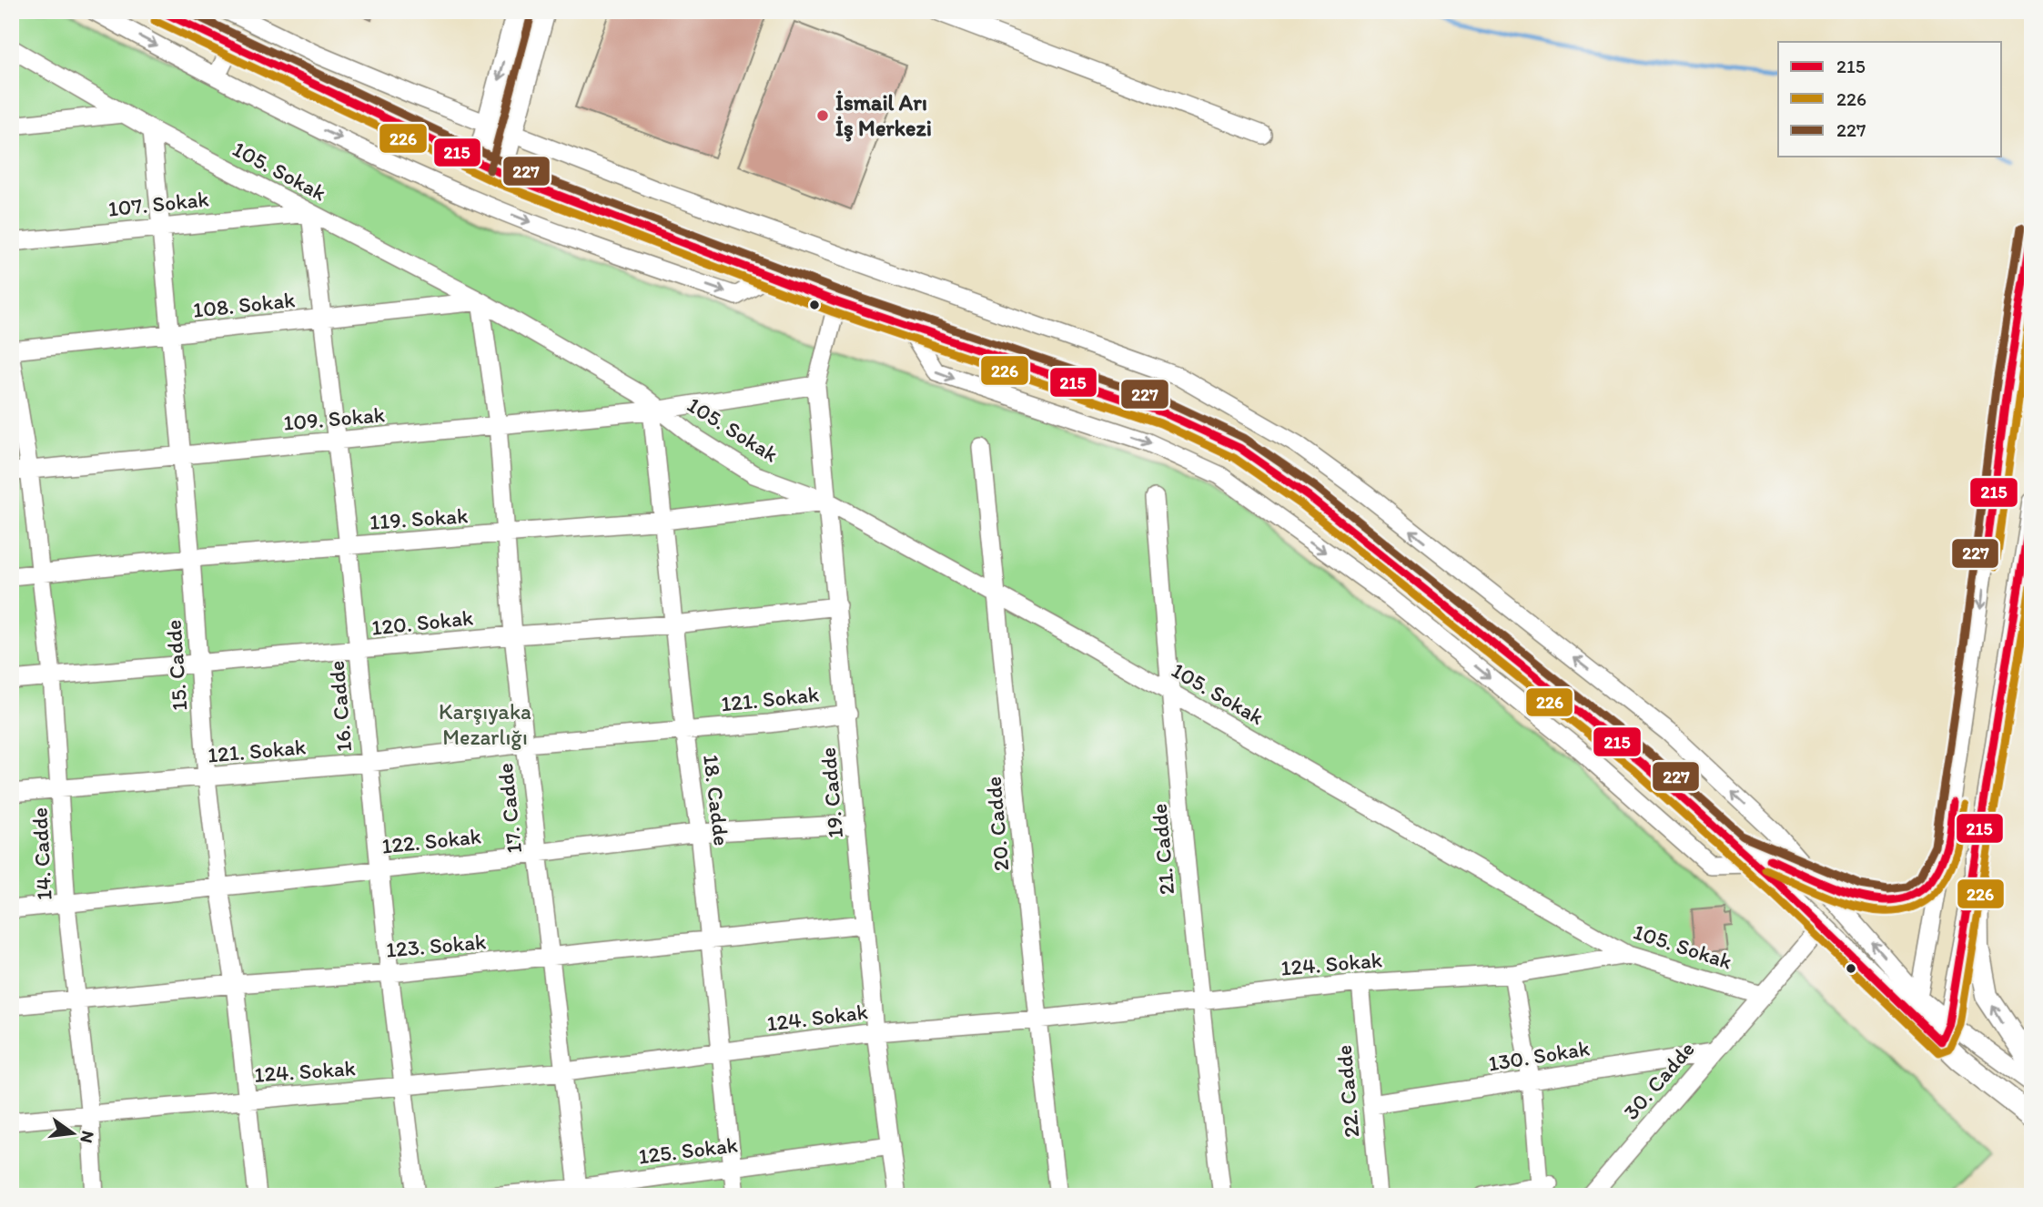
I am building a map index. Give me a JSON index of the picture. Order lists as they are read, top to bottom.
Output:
{
  "streets": {
    "street": [
      "105. Sokak",
      "107. Sokak",
      "108. Sokak",
      "109. Sokak",
      "119. Sokak",
      "120. Sokak",
      "15. Cadde",
      "121. Sokak",
      "16. Cadde",
      "19. Cadde",
      "18. Cadde",
      "17. Cadde",
      "20. Cadde",
      "122. Sokak",
      "21. Cadde",
      "14. Cadde",
      "123. Sokak",
      "124. Sokak",
      "130. Sokak",
      "30. Cadde",
      "22. Cadde",
      "125. Sokak"
    ]
  },
  "crossings": [
    ["105. Sokak", "107. Sokak"],
    ["105. Sokak", "108. Sokak"],
    ["105. Sokak", "109. Sokak"],
    ["105. Sokak", "119. Sokak"],
    ["105. Sokak", "15. Cadde"],
    ["105. Sokak", "16. Cadde"],
    ["105. Sokak", "19. Cadde"],
    ["105. Sokak", "18. Cadde"],
    ["105. Sokak", "17. Cadde"],
    ["105. Sokak", "20. Cadde"],
    ["105. Sokak", "21. Cadde"],
    ["105. Sokak", "124. Sokak"],
    ["105. Sokak", "30. Cadde"],
    ["107. Sokak", "15. Cadde"],
    ["107. Sokak", "16. Cadde"],
    ["108. Sokak", "15. Cadde"],
    ["108. Sokak", "16. Cadde"],
    ["108. Sokak", "17. Cadde"],
    ["109. Sokak", "15. Cadde"],
    ["109. Sokak", "16. Cadde"],
    ["109. Sokak", "18. Cadde"],
    ["109. Sokak", "17. Cadde"],
    ["109. Sokak", "14. Cadde"],
    ["119. Sokak", "15. Cadde"],
    ["119. Sokak", "16. Cadde"],
    ["119. Sokak", "19. Cadde"],
    ["119. Sokak", "18. Cadde"],
    ["119. Sokak", "17. Cadde"],
    ["119. Sokak", "14. Cadde"],
    ["120. Sokak", "15. Cadde"],
    ["120. Sokak", "16. Cadde"],
    ["120. Sokak", "19. Cadde"],
    ["120. Sokak", "18. Cadde"],
    ["120. Sokak", "17. Cadde"],
    ["120. Sokak", "14. Cadde"],
    ["15. Cadde", "121. Sokak"],
    ["15. Cadde", "122. Sokak"],
    ["15. Cadde", "123. Sokak"],
    ["15. Cadde", "124. Sokak"],
    ["121. Sokak", "16. Cadde"],
    ["121. Sokak", "19. Cadde"],
    ["121. Sokak", "18. Cadde"],
    ["121. Sokak", "17. Cadde"],
    ["121. Sokak", "14. Cadde"],
    ["16. Cadde", "122. Sokak"],
    ["16. Cadde", "123. Sokak"],
    ["16. Cadde", "124. Sokak"],
    ["19. Cadde", "122. Sokak"],
    ["19. Cadde", "123. Sokak"],
    ["19. Cadde", "124. Sokak"],
    ["19. Cadde", "125. Sokak"],
    ["18. Cadde", "122. Sokak"],
    ["18. Cadde", "123. Sokak"],
    ["18. Cadde", "124. Sokak"],
    ["18. Cadde", "125. Sokak"],
    ["17. Cadde", "122. Sokak"],
    ["17. Cadde", "123. Sokak"],
    ["17. Cadde", "124. Sokak"],
    ["17. Cadde", "125. Sokak"],
    ["20. Cadde", "124. Sokak"],
    ["122. Sokak", "14. Cadde"],
    ["21. Cadde", "124. Sokak"],
    ["14. Cadde", "123. Sokak"],
    ["14. Cadde", "124. Sokak"],
    ["124. Sokak", "22. Cadde"],
    ["130. Sokak", "30. Cadde"],
    ["130. Sokak", "22. Cadde"]
  ],
  "parks": ["Karşıyaka Mezarlığı"],
  "places": ["İsmail Arı İş Merkezi"],
  "lines": ["transit line 215", "transit line 227", "transit line 226"],
  "legend": ["215", "226", "227"],
  "north": "right"
}
